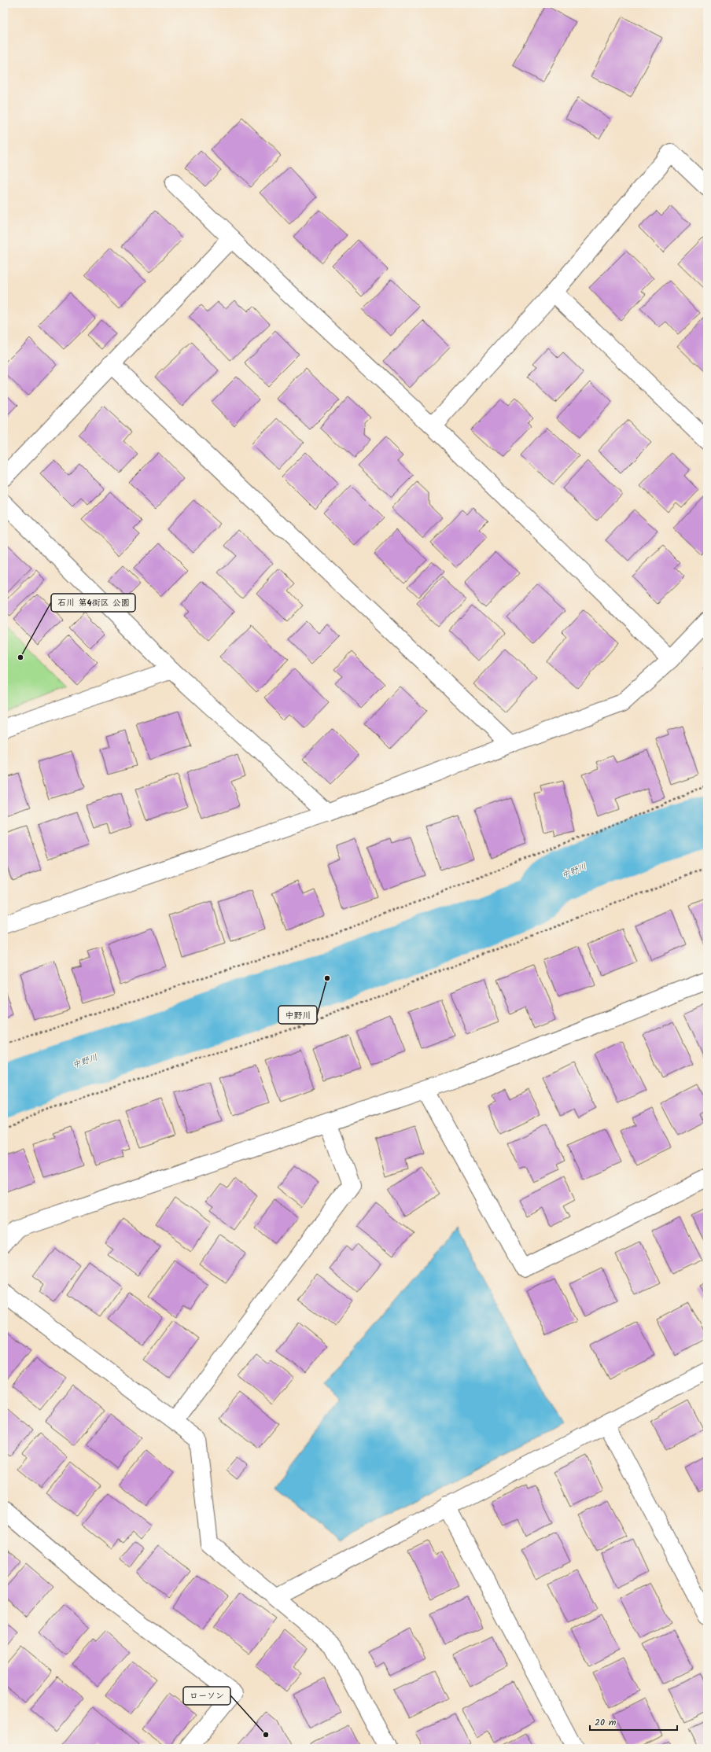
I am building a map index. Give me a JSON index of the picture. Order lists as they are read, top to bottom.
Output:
{
  "water": ["中野川"],
  "places": ["石川 第4街区 公園", "中野川", "ローソン"],
  "scale_bar": "20 m"
}
